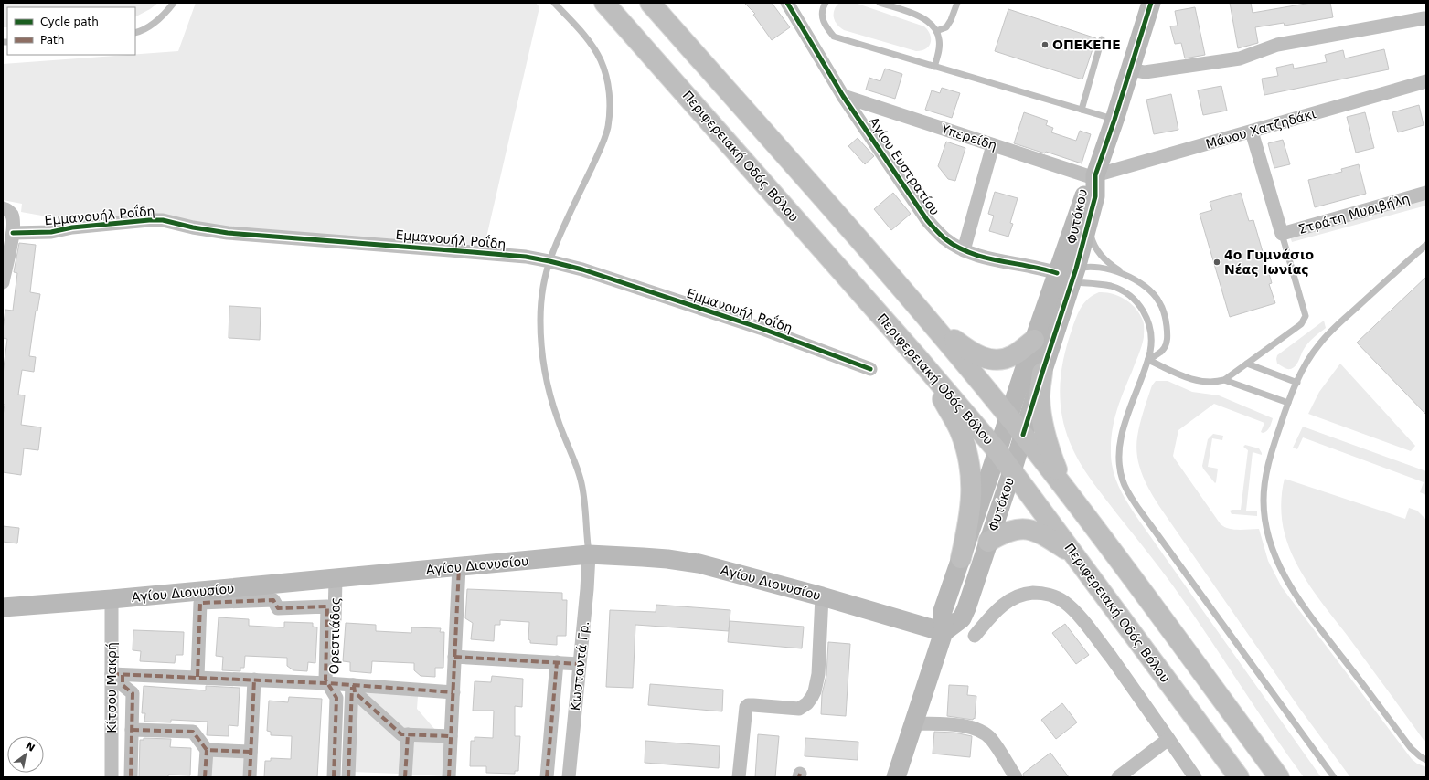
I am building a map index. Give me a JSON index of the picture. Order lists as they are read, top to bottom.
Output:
{
  "streets": {
    "main road": ["Περιφερειακή Οδός Βόλου", "Φυτόκου", "Αγίου Διονυσίου"],
    "street": [
      "Μάνου Χατζηδάκι",
      "Υπερείδη",
      "Αγίου Ευστρατίου",
      "Στράτη Μυριβήλη",
      "Εμμανουήλ Ροΐδη",
      "Ορεστιάδος",
      "Κωσταντά Γρ.",
      "Κίτσου Μακρή"
    ]
  },
  "crossings": [
    ["Μάνου Χατζηδάκι", "Υπερείδη"],
    ["Μάνου Χατζηδάκι", "Φυτόκου"],
    ["Υπερείδη", "Αγίου Ευστρατίου"],
    ["Υπερείδη", "Φυτόκου"],
    ["Περιφερειακή Οδός Βόλου", "Φυτόκου"],
    ["Αγίου Ευστρατίου", "Φυτόκου"],
    ["Φυτόκου", "Αγίου Διονυσίου"],
    ["Αγίου Διονυσίου", "Ορεστιάδος"],
    ["Αγίου Διονυσίου", "Κωσταντά Γρ."],
    ["Αγίου Διονυσίου", "Κίτσου Μακρή"]
  ],
  "places": ["ΟΠΕΚΕΠΕ", "4ο Γυμνάσιο Νέας Ιωνίας"],
  "legend": ["Cycle path", "Path"],
  "north": "top right"
}
